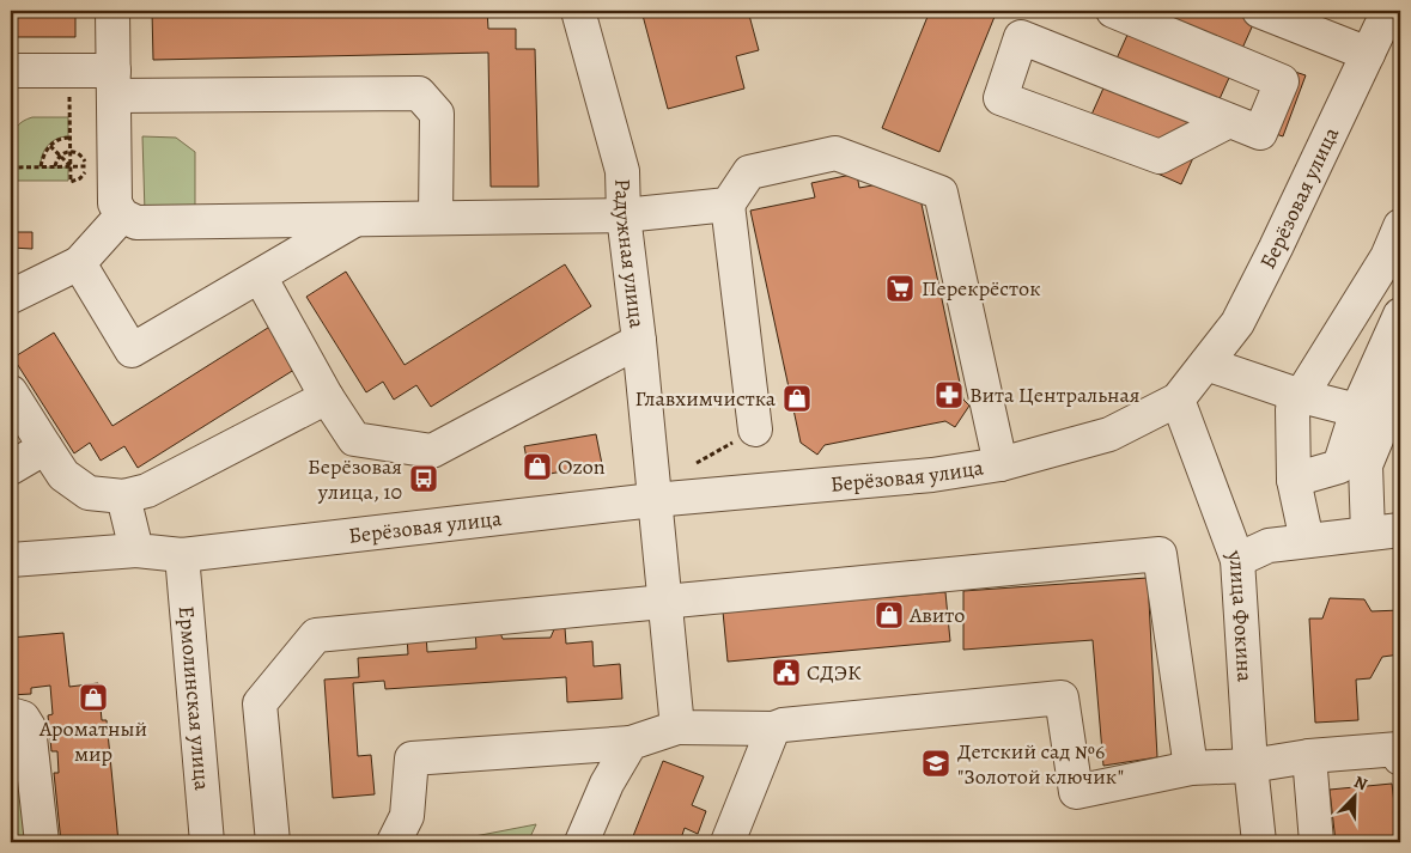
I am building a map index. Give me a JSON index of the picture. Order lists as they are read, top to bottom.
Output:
{
  "streets": {
    "street": [
      "Берёзовая улица",
      "Радужная улица",
      "улица Фокина",
      "Ермолинская улица"
    ]
  },
  "crossings": [
    ["Берёзовая улица", "Радужная улица"],
    ["Берёзовая улица", "улица Фокина"],
    ["Берёзовая улица", "Ермолинская улица"]
  ],
  "places": {
    "supermarket": ["Перекрёсток"],
    "pharmacy": ["Вита Центральная"],
    "shop": [
      "Главхимчистка",
      "Ozon",
      "Авито",
      "Ароматный мир"
    ],
    "bus stop": ["Берёзовая улица, 10"],
    "public building": ["СДЭК"],
    "school or university": ["Детский сад №6 \"Золотой ключик\""]
  },
  "north": "top right"
}
